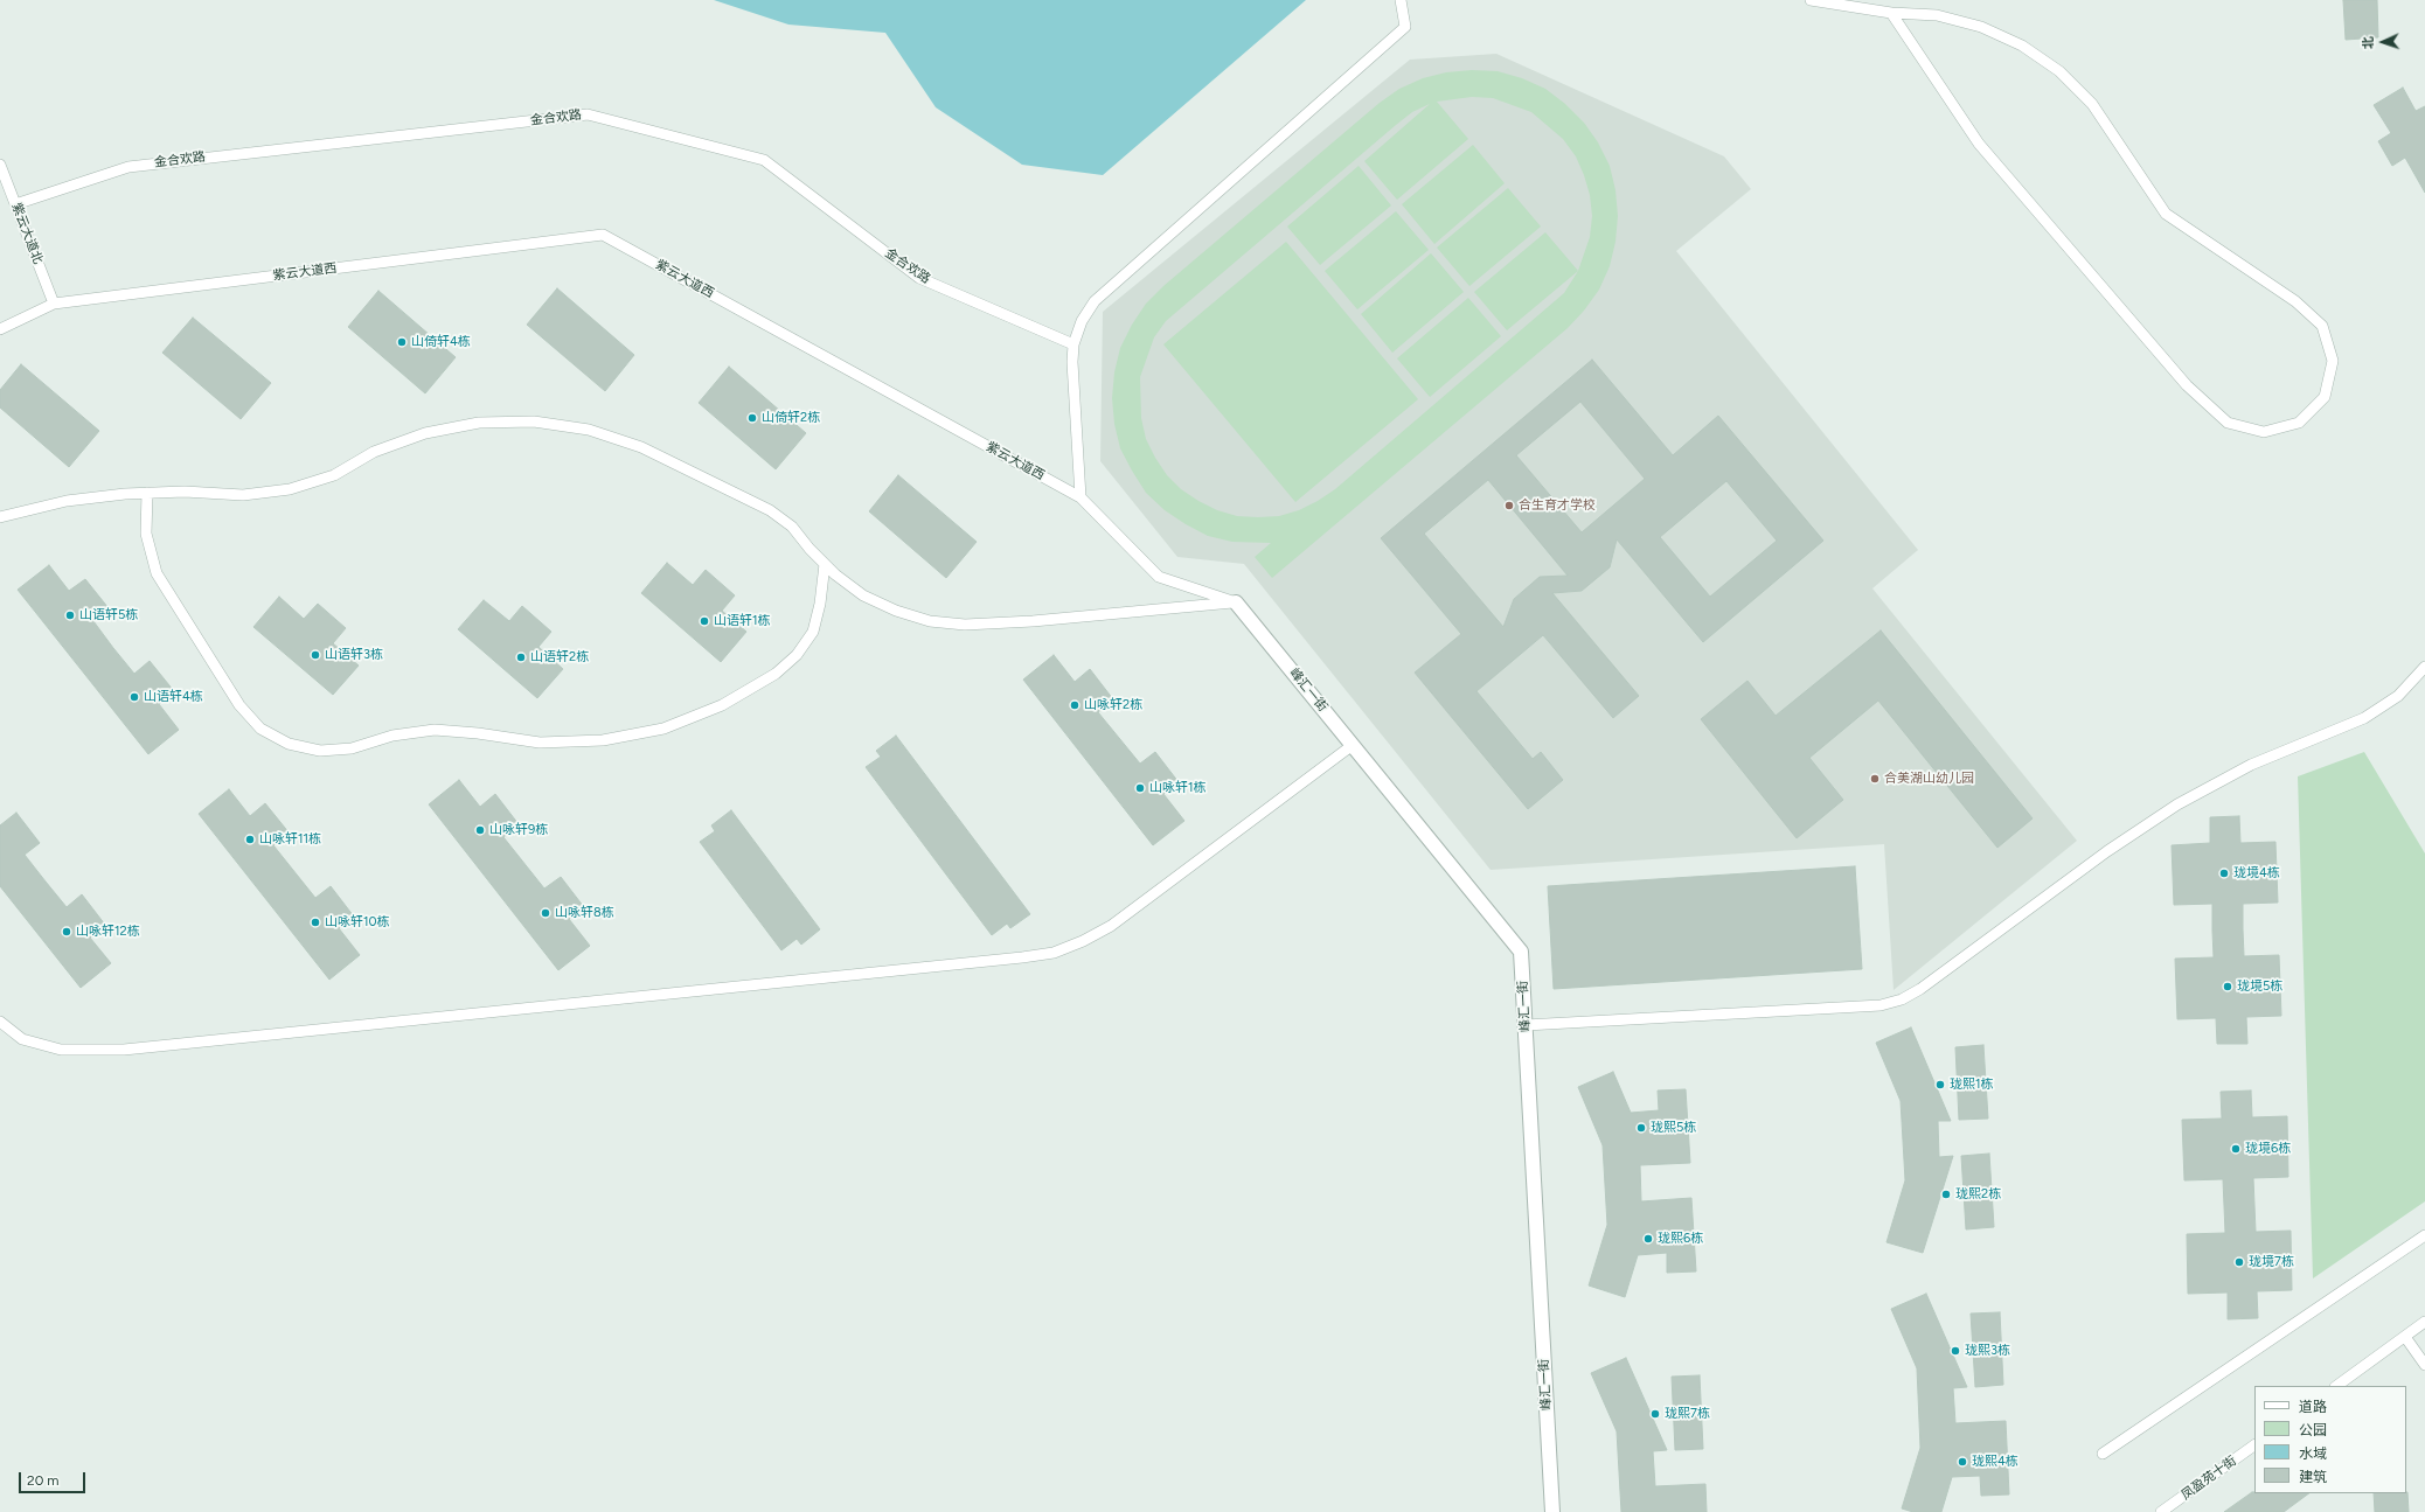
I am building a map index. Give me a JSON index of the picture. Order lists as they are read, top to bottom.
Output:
{
  "streets": {
    "street": ["峰汇一街"],
    "lane": [
      "金合欢路",
      "紫云大道北",
      "紫云大道西",
      "凤盈苑十街"
    ]
  },
  "crossings": [
    ["金合欢路", "紫云大道北"],
    ["紫云大道北", "紫云大道西"],
    ["紫云大道西", "峰汇一街"]
  ],
  "places": [
    "山倚轩4栋",
    "山倚轩2栋",
    "合生育才学校",
    "山语轩5栋",
    "山语轩1栋",
    "山语轩3栋",
    "山语轩2栋",
    "山语轩4栋",
    "山咏轩2栋",
    "合美湖山幼儿园",
    "山咏轩1栋",
    "山咏轩9栋",
    "山咏轩11栋",
    "珑境4栋",
    "山咏轩8栋",
    "山咏轩10栋",
    "山咏轩12栋",
    "珑境5栋",
    "珑熙1栋",
    "珑熙5栋",
    "珑境6栋",
    "珑熙2栋",
    "珑熙6栋",
    "珑境7栋",
    "珑熙3栋",
    "珑熙7栋",
    "珑熙4栋"
  ],
  "legend": [
    "道路",
    "公园",
    "水域",
    "建筑"
  ],
  "scale_bar": "20 m",
  "north": "left"
}
